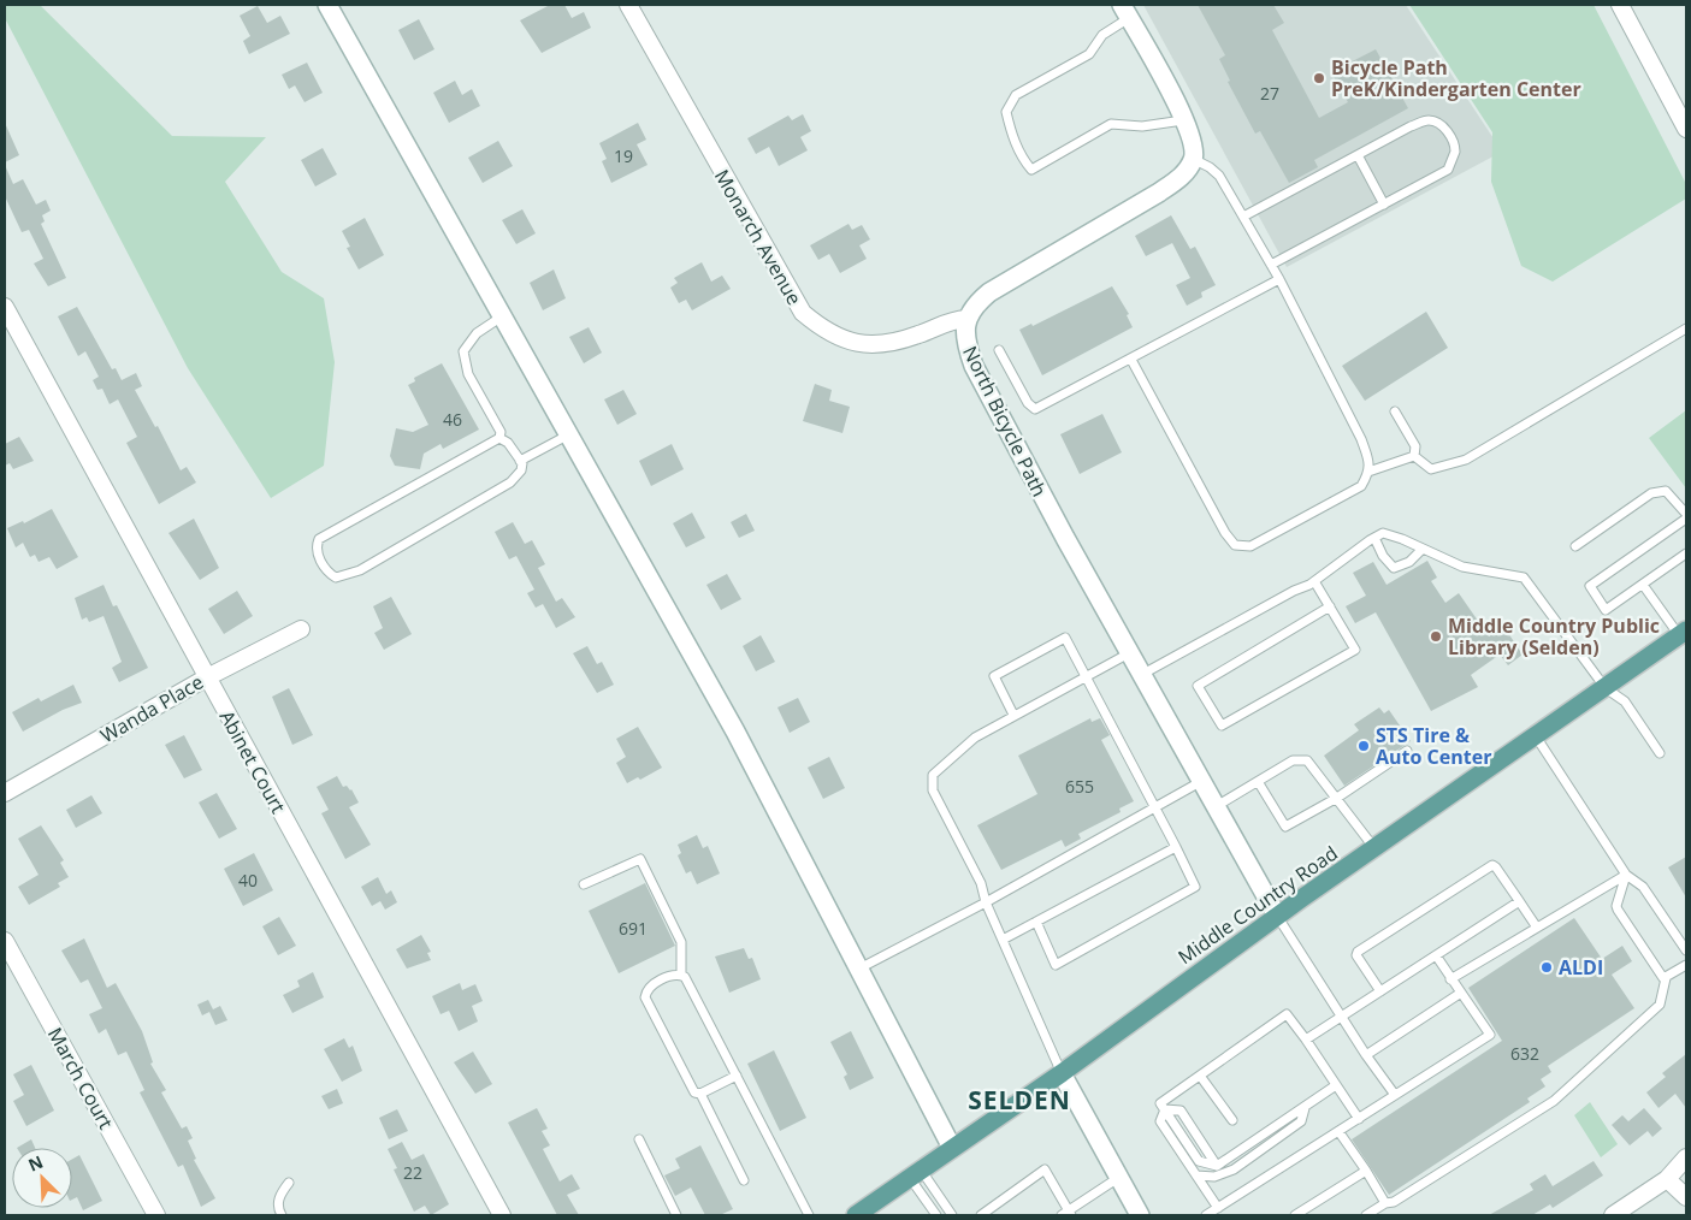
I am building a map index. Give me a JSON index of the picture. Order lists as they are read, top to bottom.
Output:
{
  "streets": {
    "main road": ["Middle Country Road"],
    "street": [
      "Monarch Avenue",
      "North Bicycle Path",
      "Wanda Place",
      "Abinet Court",
      "March Court"
    ]
  },
  "crossings": [
    ["Monarch Avenue", "North Bicycle Path"],
    ["North Bicycle Path", "Middle Country Road"],
    ["Wanda Place", "Abinet Court"]
  ],
  "districts": ["SELDEN"],
  "places": [
    "Bicycle Path PreK/Kindergarten Center",
    "Middle Country Public Library (Selden)",
    "STS Tire & Auto Center",
    "ALDI"
  ],
  "house_numbers": [
    "27",
    "19",
    "46",
    "655",
    "40",
    "691",
    "632",
    "22"
  ],
  "north": "top left"
}
